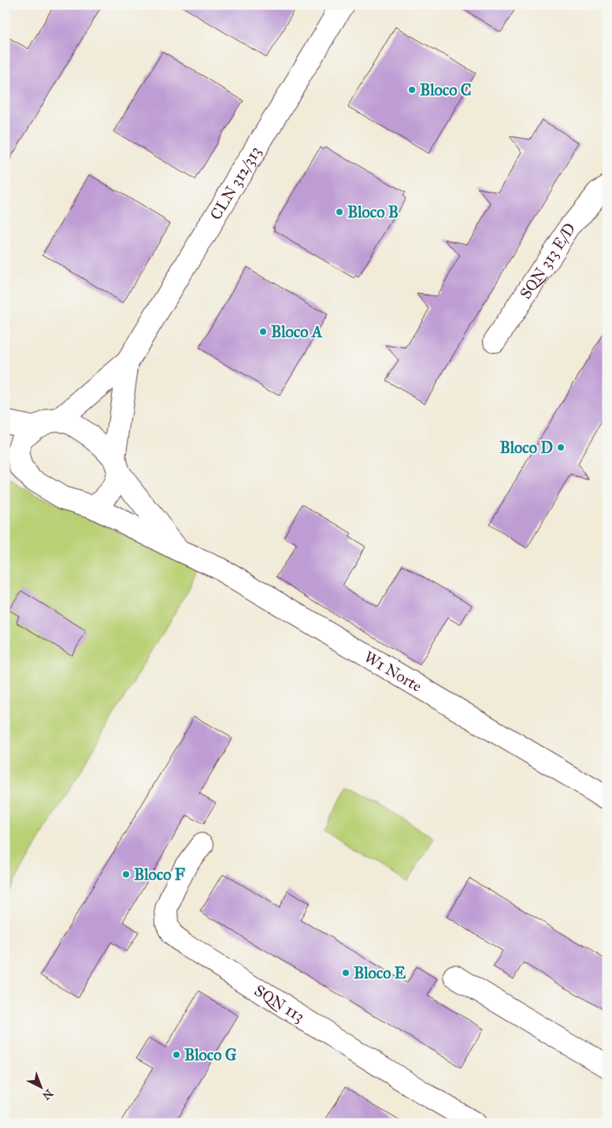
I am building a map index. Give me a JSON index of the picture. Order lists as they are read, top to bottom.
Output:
{
  "streets": {
    "street": [
      "CLN 312/313",
      "SQN 313 E/D",
      "W1 Norte",
      "SQN 113"
    ]
  },
  "crossings": [
    ["CLN 312/313", "W1 Norte"]
  ],
  "places": [
    "Bloco C",
    "Bloco B",
    "Bloco A",
    "Bloco D",
    "Bloco F",
    "Bloco E",
    "Bloco G"
  ],
  "north": "bottom right"
}
